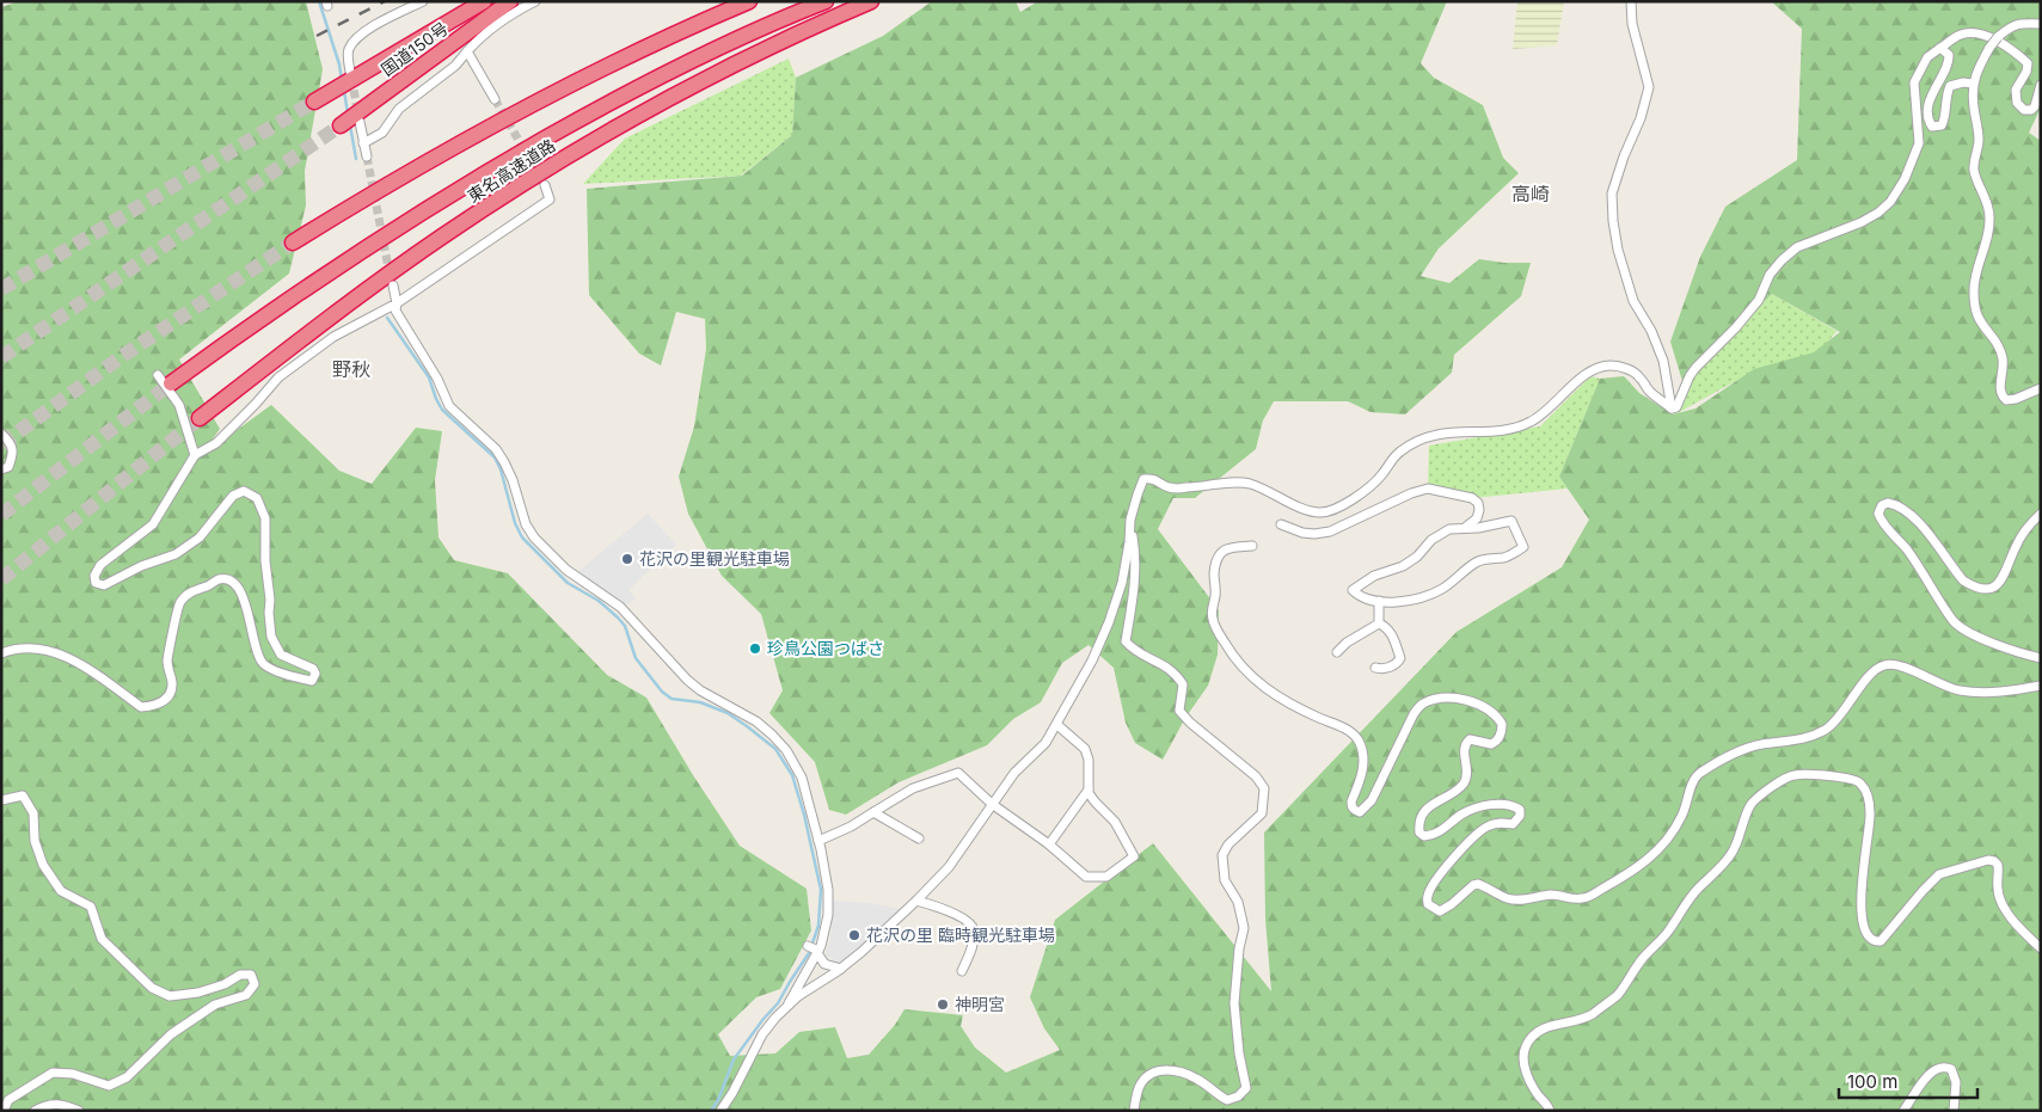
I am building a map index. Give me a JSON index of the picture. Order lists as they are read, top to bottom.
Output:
{
  "streets": {
    "highway": ["国道150号", "東名高速道路"]
  },
  "districts": ["高崎", "野秋"],
  "places": [
    "花沢の里観光駐車場",
    "珍鳥公園つばさ",
    "花沢の里 臨時観光駐車場",
    "神明宮"
  ],
  "scale_bar": "100 m"
}
